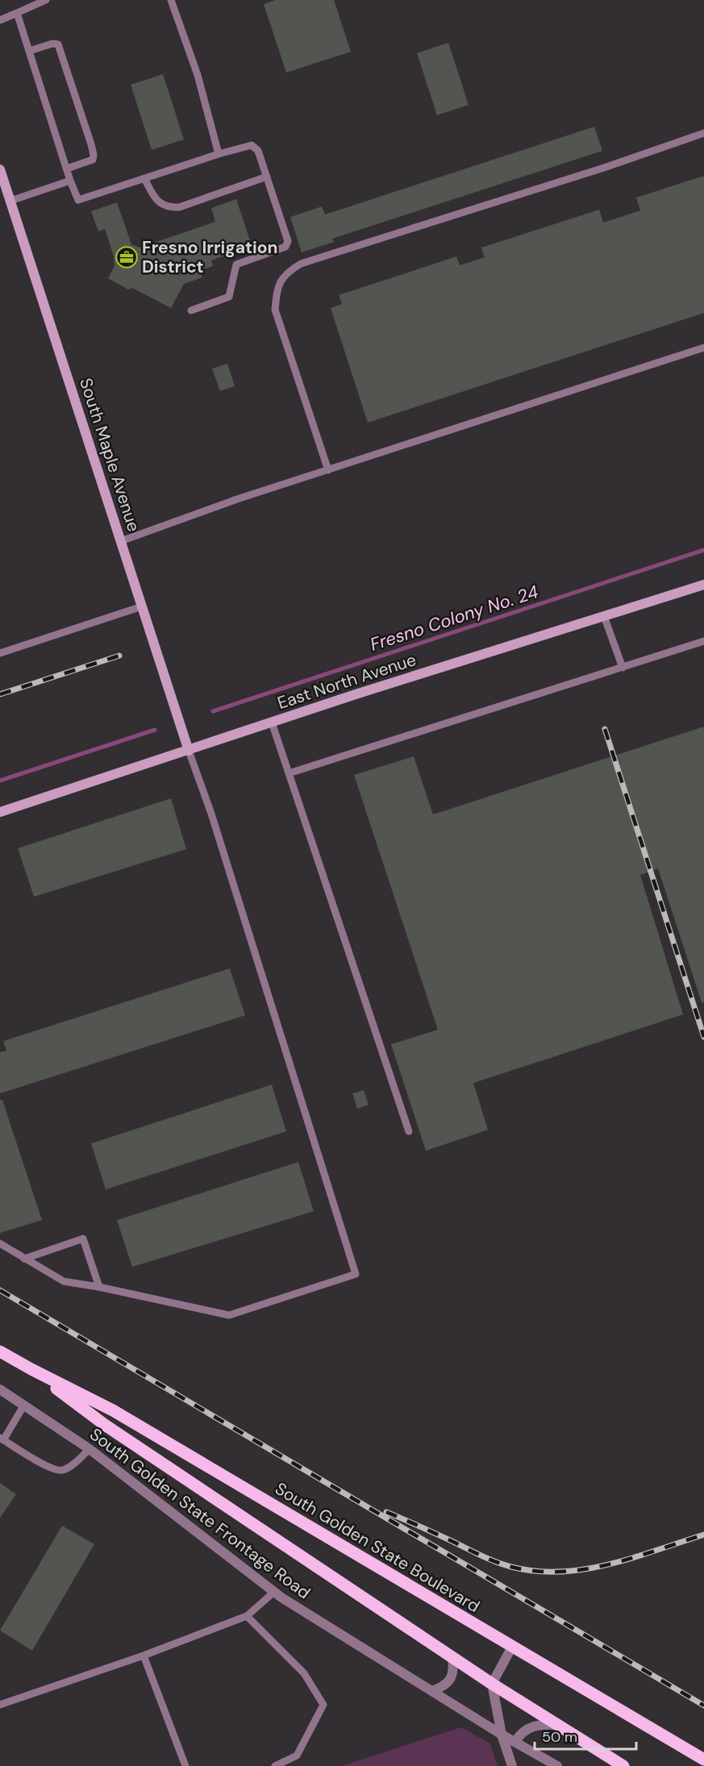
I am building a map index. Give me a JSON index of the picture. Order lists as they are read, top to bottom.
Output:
{
  "streets": {
    "main road": ["South Golden State Boulevard"],
    "street": ["South Maple Avenue", "East North Avenue", "South Golden State Frontage Road"]
  },
  "crossings": [
    ["South Maple Avenue", "East North Avenue"]
  ],
  "water": ["Fresno Colony No. 24"],
  "places": {
    "office": ["Fresno Irrigation District"]
  },
  "scale_bar": "50 m"
}
